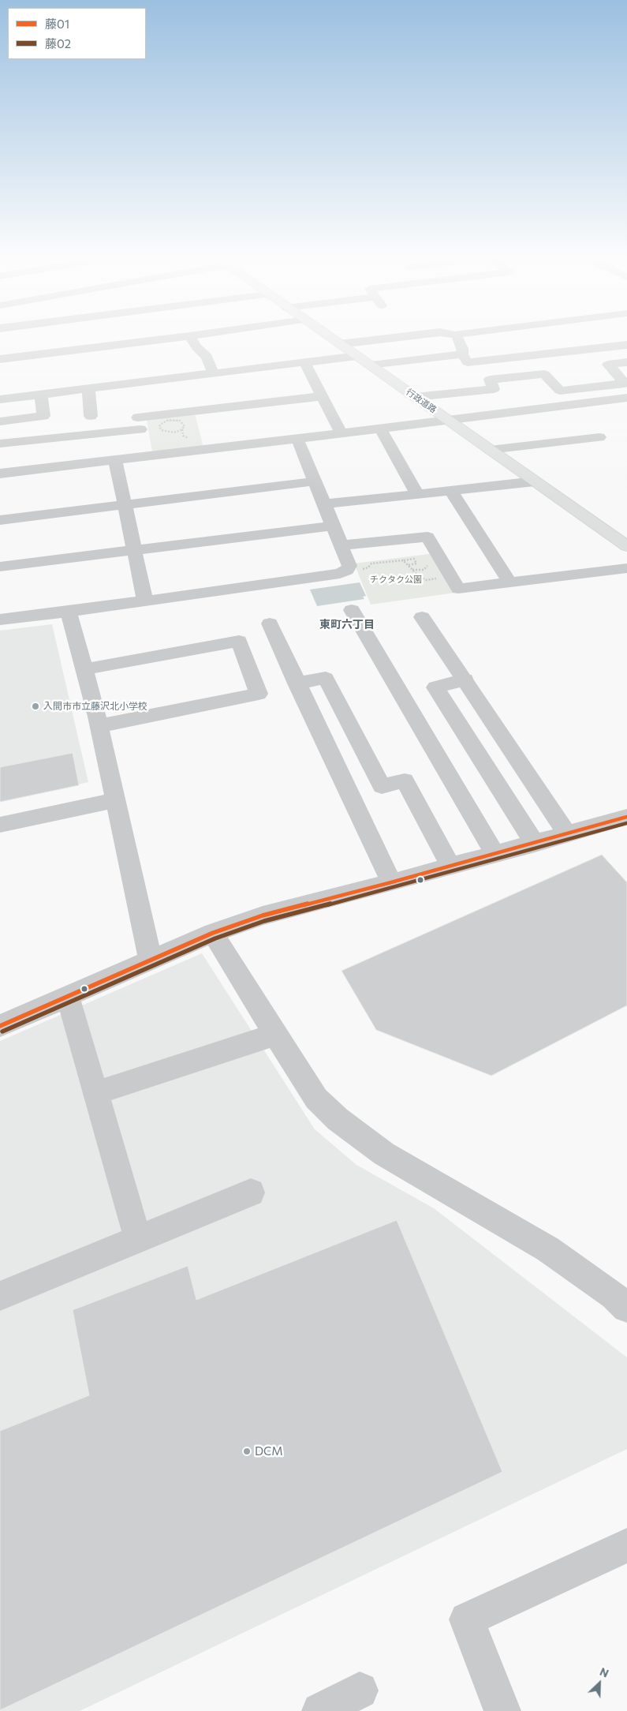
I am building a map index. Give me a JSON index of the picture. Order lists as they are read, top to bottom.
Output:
{
  "streets": {
    "highway": ["行政道路"]
  },
  "districts": ["東町六丁目"],
  "parks": ["チクタク公園"],
  "places": ["入間市市立藤沢北小学校", "DCM"],
  "lines": ["transit line 藤01", "transit line 藤02"],
  "legend": ["藤01", "藤02"],
  "north": "top right"
}
